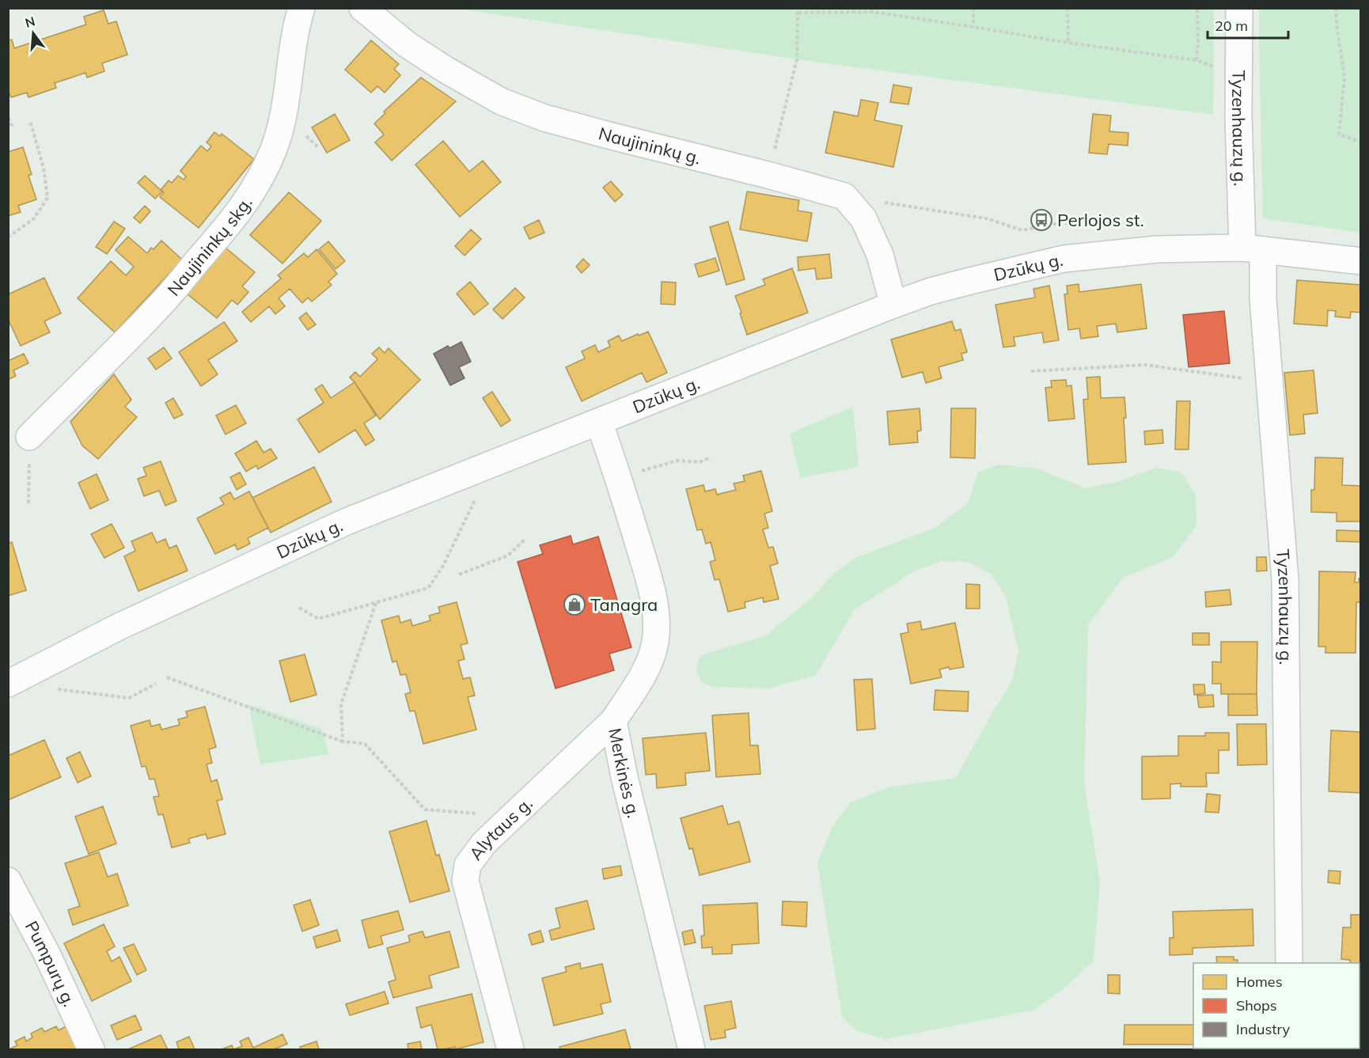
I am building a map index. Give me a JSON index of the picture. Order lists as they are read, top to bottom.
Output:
{
  "streets": {
    "street": [
      "Tyzenhauzų g.",
      "Naujininkų g.",
      "Naujininkų skg.",
      "Dzūkų g.",
      "Merkinės g.",
      "Alytaus g.",
      "Pumpurų g."
    ]
  },
  "crossings": [
    ["Tyzenhauzų g.", "Dzūkų g."],
    ["Dzūkų g.", "Merkinės g."],
    ["Merkinės g.", "Alytaus g."]
  ],
  "places": {
    "bus stop": ["Perlojos st."],
    "shop": ["Tanagra"]
  },
  "legend": ["Homes", "Shops", "Industry"],
  "scale_bar": "20 m",
  "north": "top"
}
